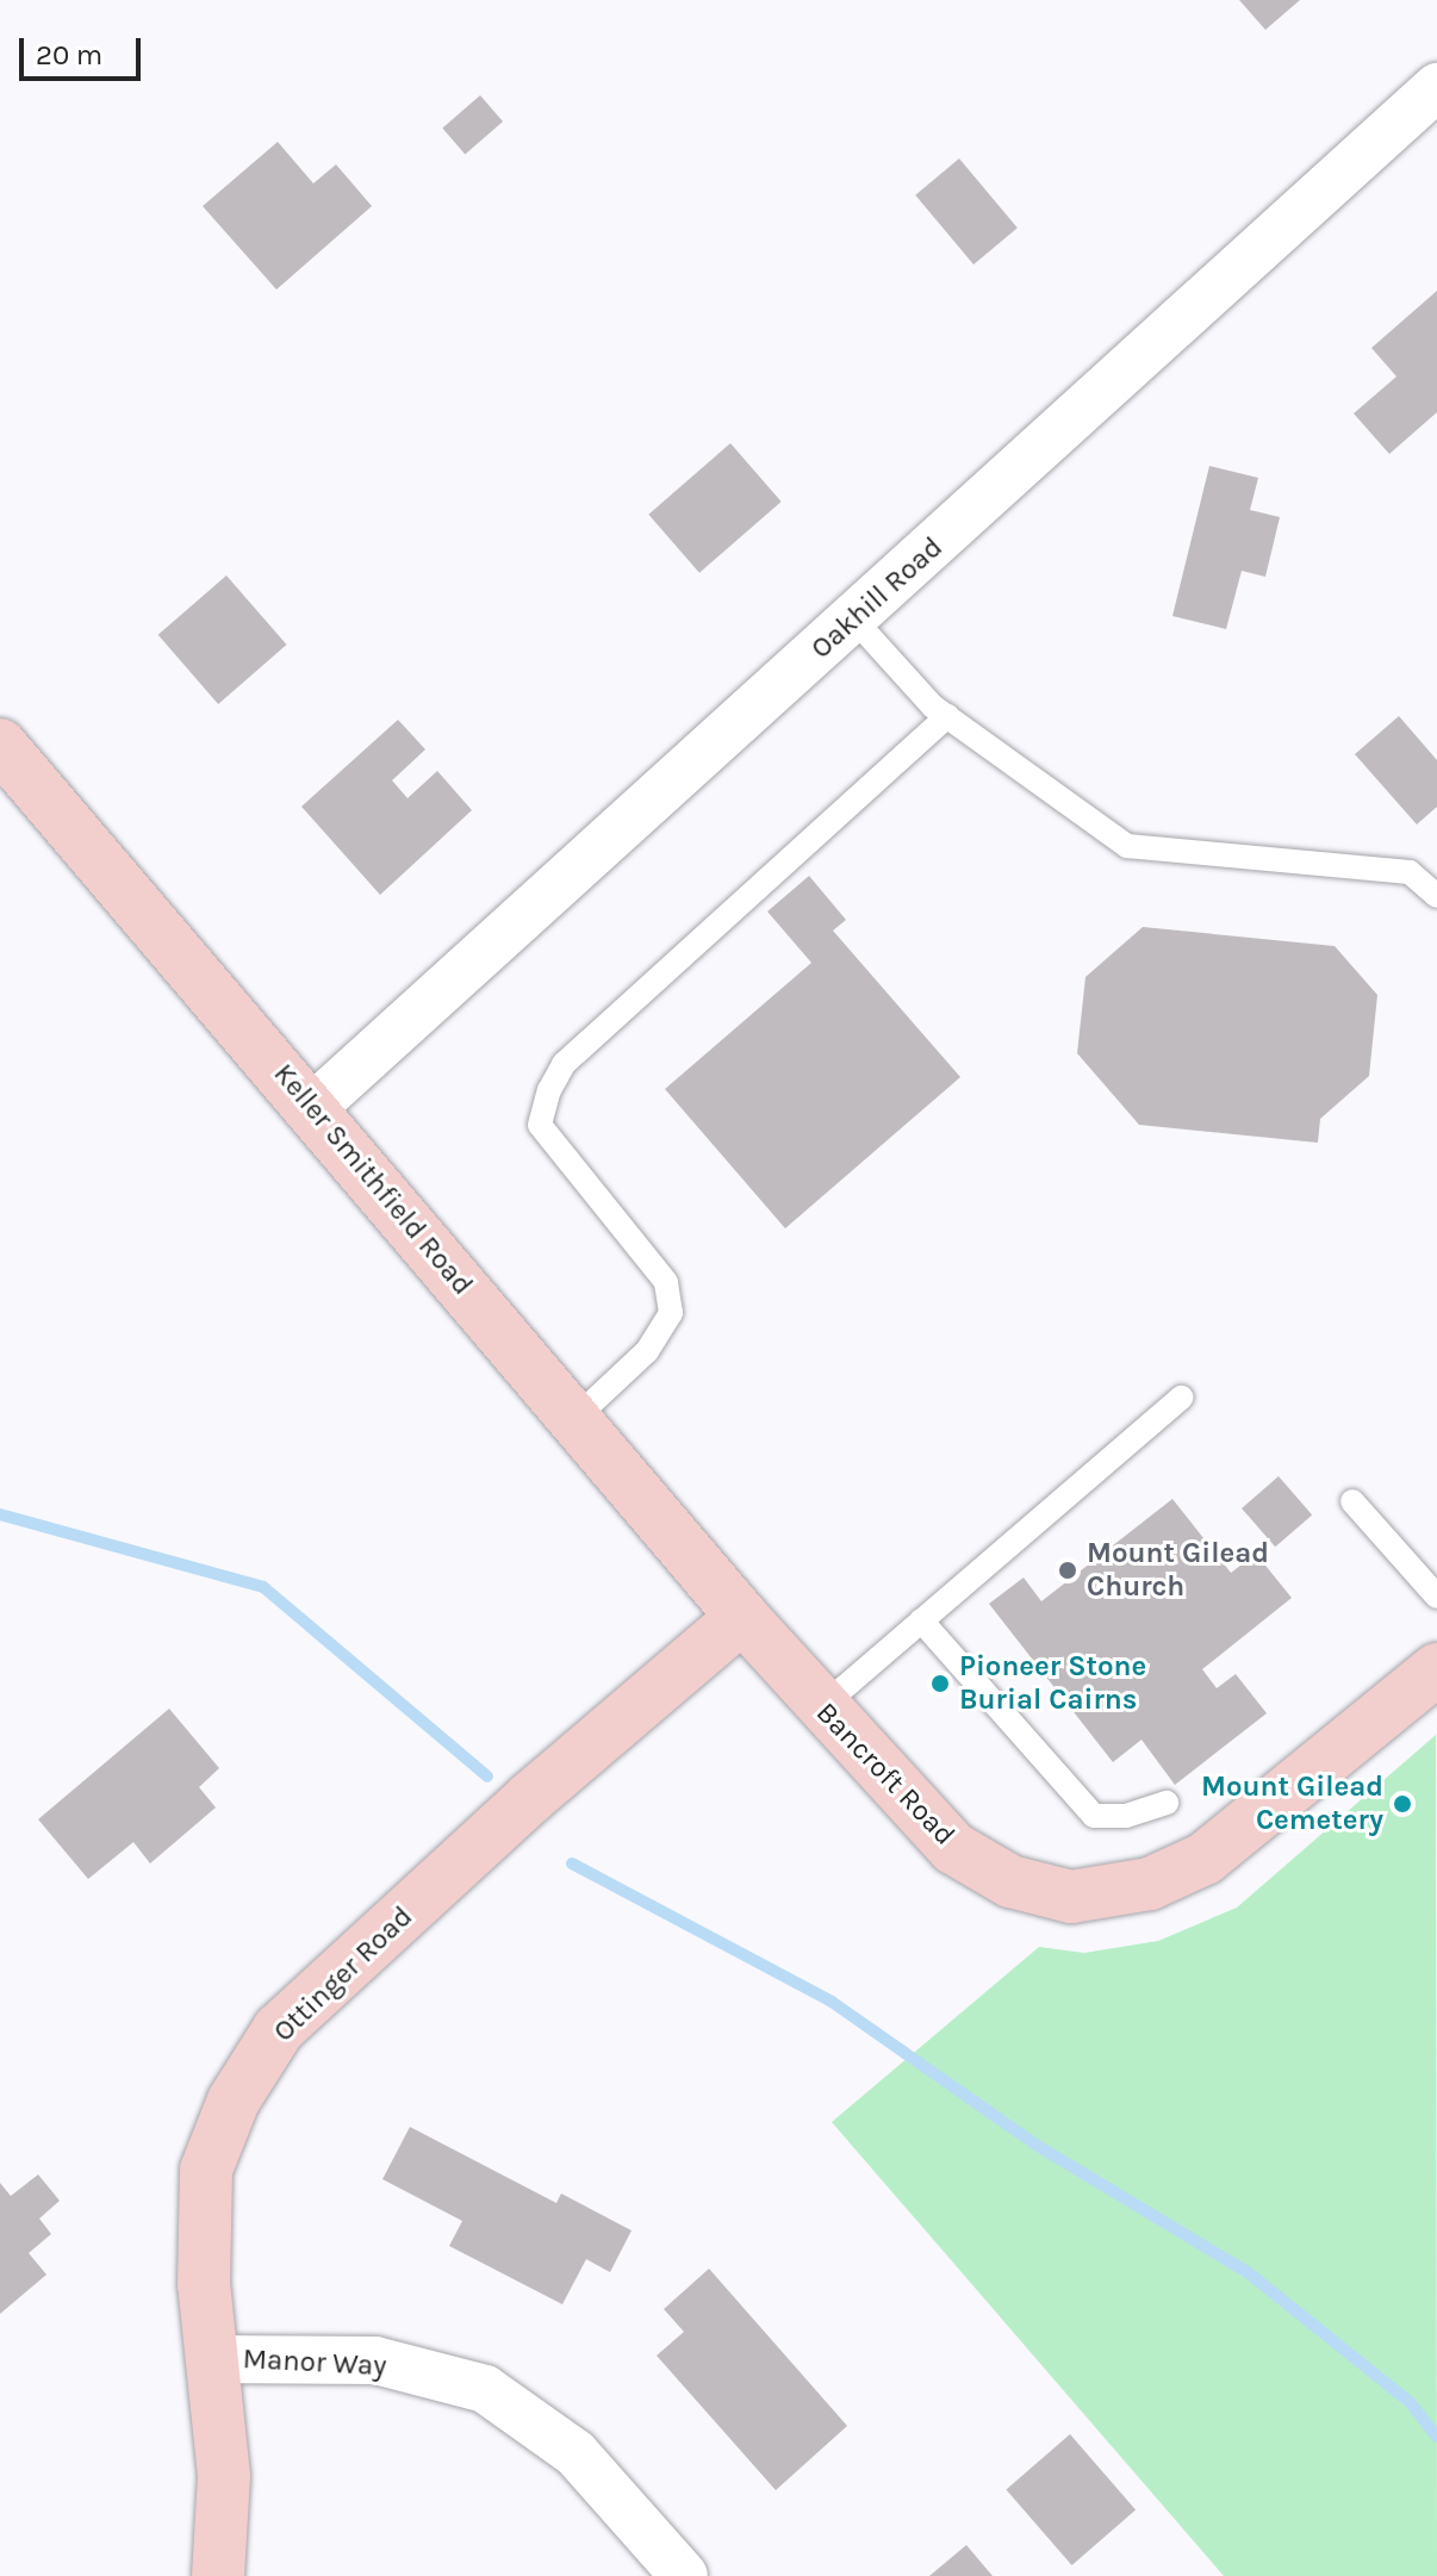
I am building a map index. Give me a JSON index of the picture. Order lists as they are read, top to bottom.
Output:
{
  "streets": {
    "street": [
      "Oakhill Road",
      "Keller Smithfield Road",
      "Bancroft Road",
      "Ottinger Road",
      "Manor Way"
    ]
  },
  "crossings": [
    ["Oakhill Road", "Keller Smithfield Road"],
    ["Keller Smithfield Road", "Bancroft Road"],
    ["Keller Smithfield Road", "Ottinger Road"],
    ["Bancroft Road", "Ottinger Road"],
    ["Ottinger Road", "Manor Way"]
  ],
  "places": ["Mount Gilead Church", "Pioneer Stone Burial Cairns", "Mount Gilead Cemetery"],
  "scale_bar": "20 m"
}
